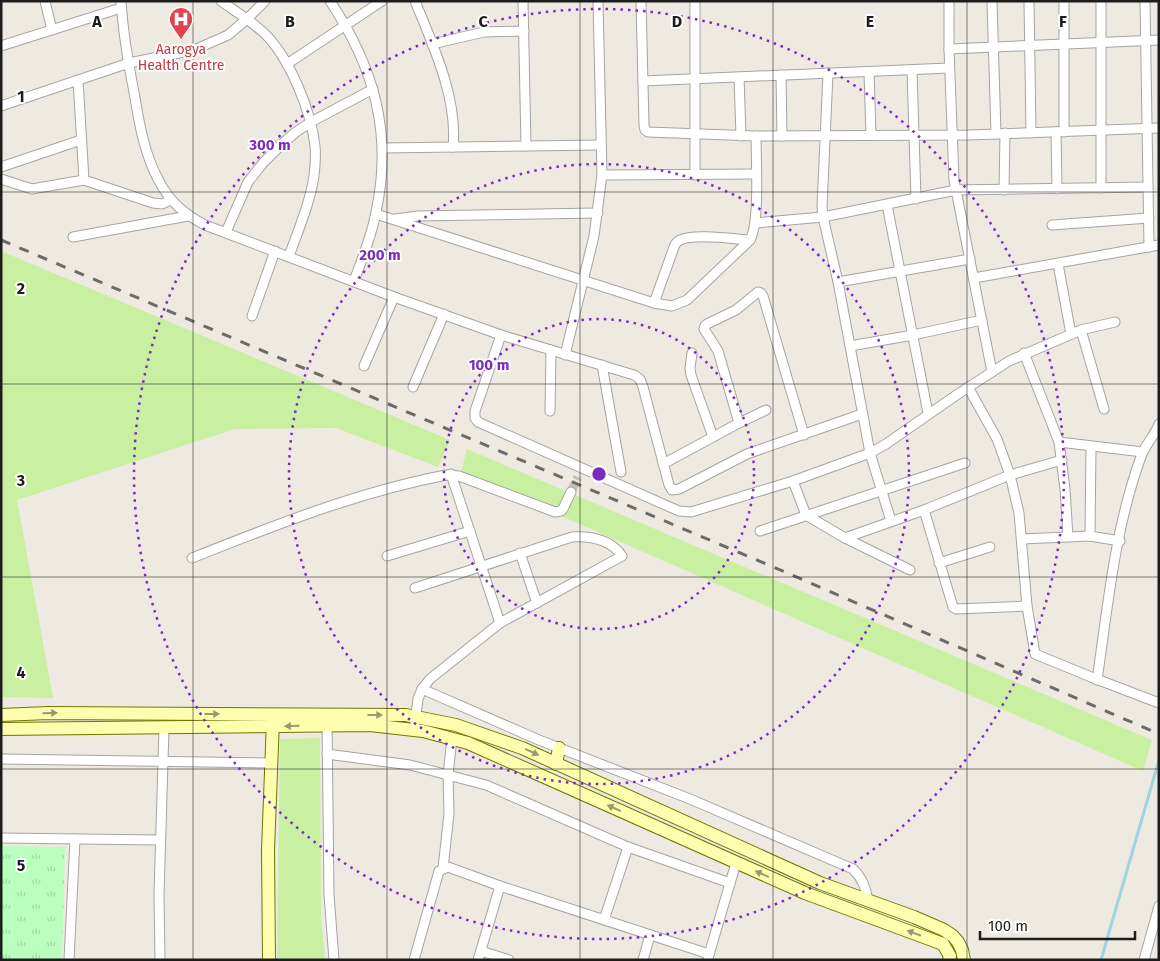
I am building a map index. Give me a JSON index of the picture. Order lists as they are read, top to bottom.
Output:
{
  "places": {
    "hospital": ["Aarogya Health Centre"]
  },
  "scale_bar": "100 m",
  "grid": {
    "columns": [
      "A",
      "B",
      "C",
      "D",
      "E",
      "F"
    ],
    "rows": [
      "1",
      "2",
      "3",
      "4",
      "5"
    ]
  },
  "rings": ["300 m", "200 m", "100 m"]
}
